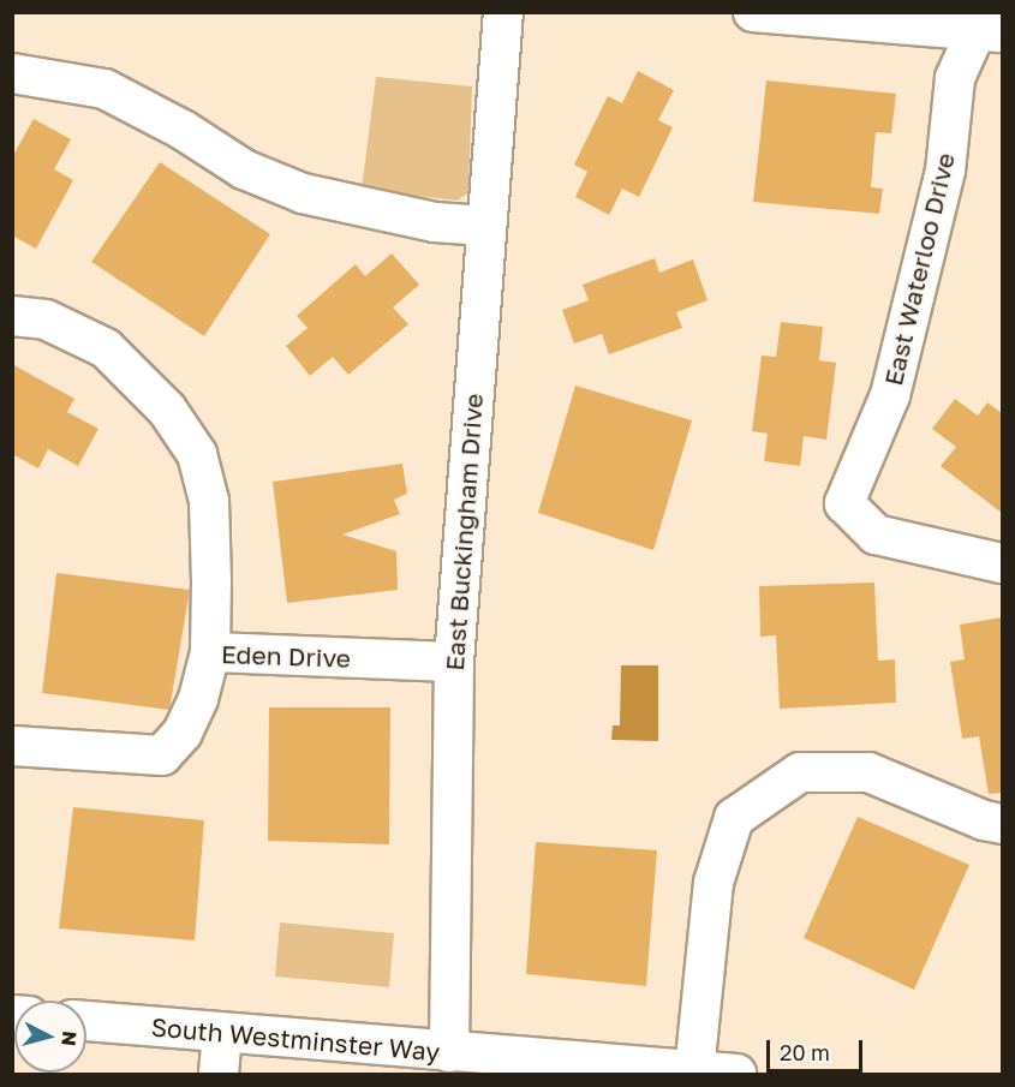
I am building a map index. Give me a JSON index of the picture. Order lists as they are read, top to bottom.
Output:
{
  "streets": {
    "street": [
      "East Waterloo Drive",
      "East Buckingham Drive",
      "Eden Drive",
      "South Westminster Way"
    ]
  },
  "crossings": [
    ["East Buckingham Drive", "Eden Drive"],
    ["East Buckingham Drive", "South Westminster Way"]
  ],
  "scale_bar": "20 m",
  "north": "right"
}
